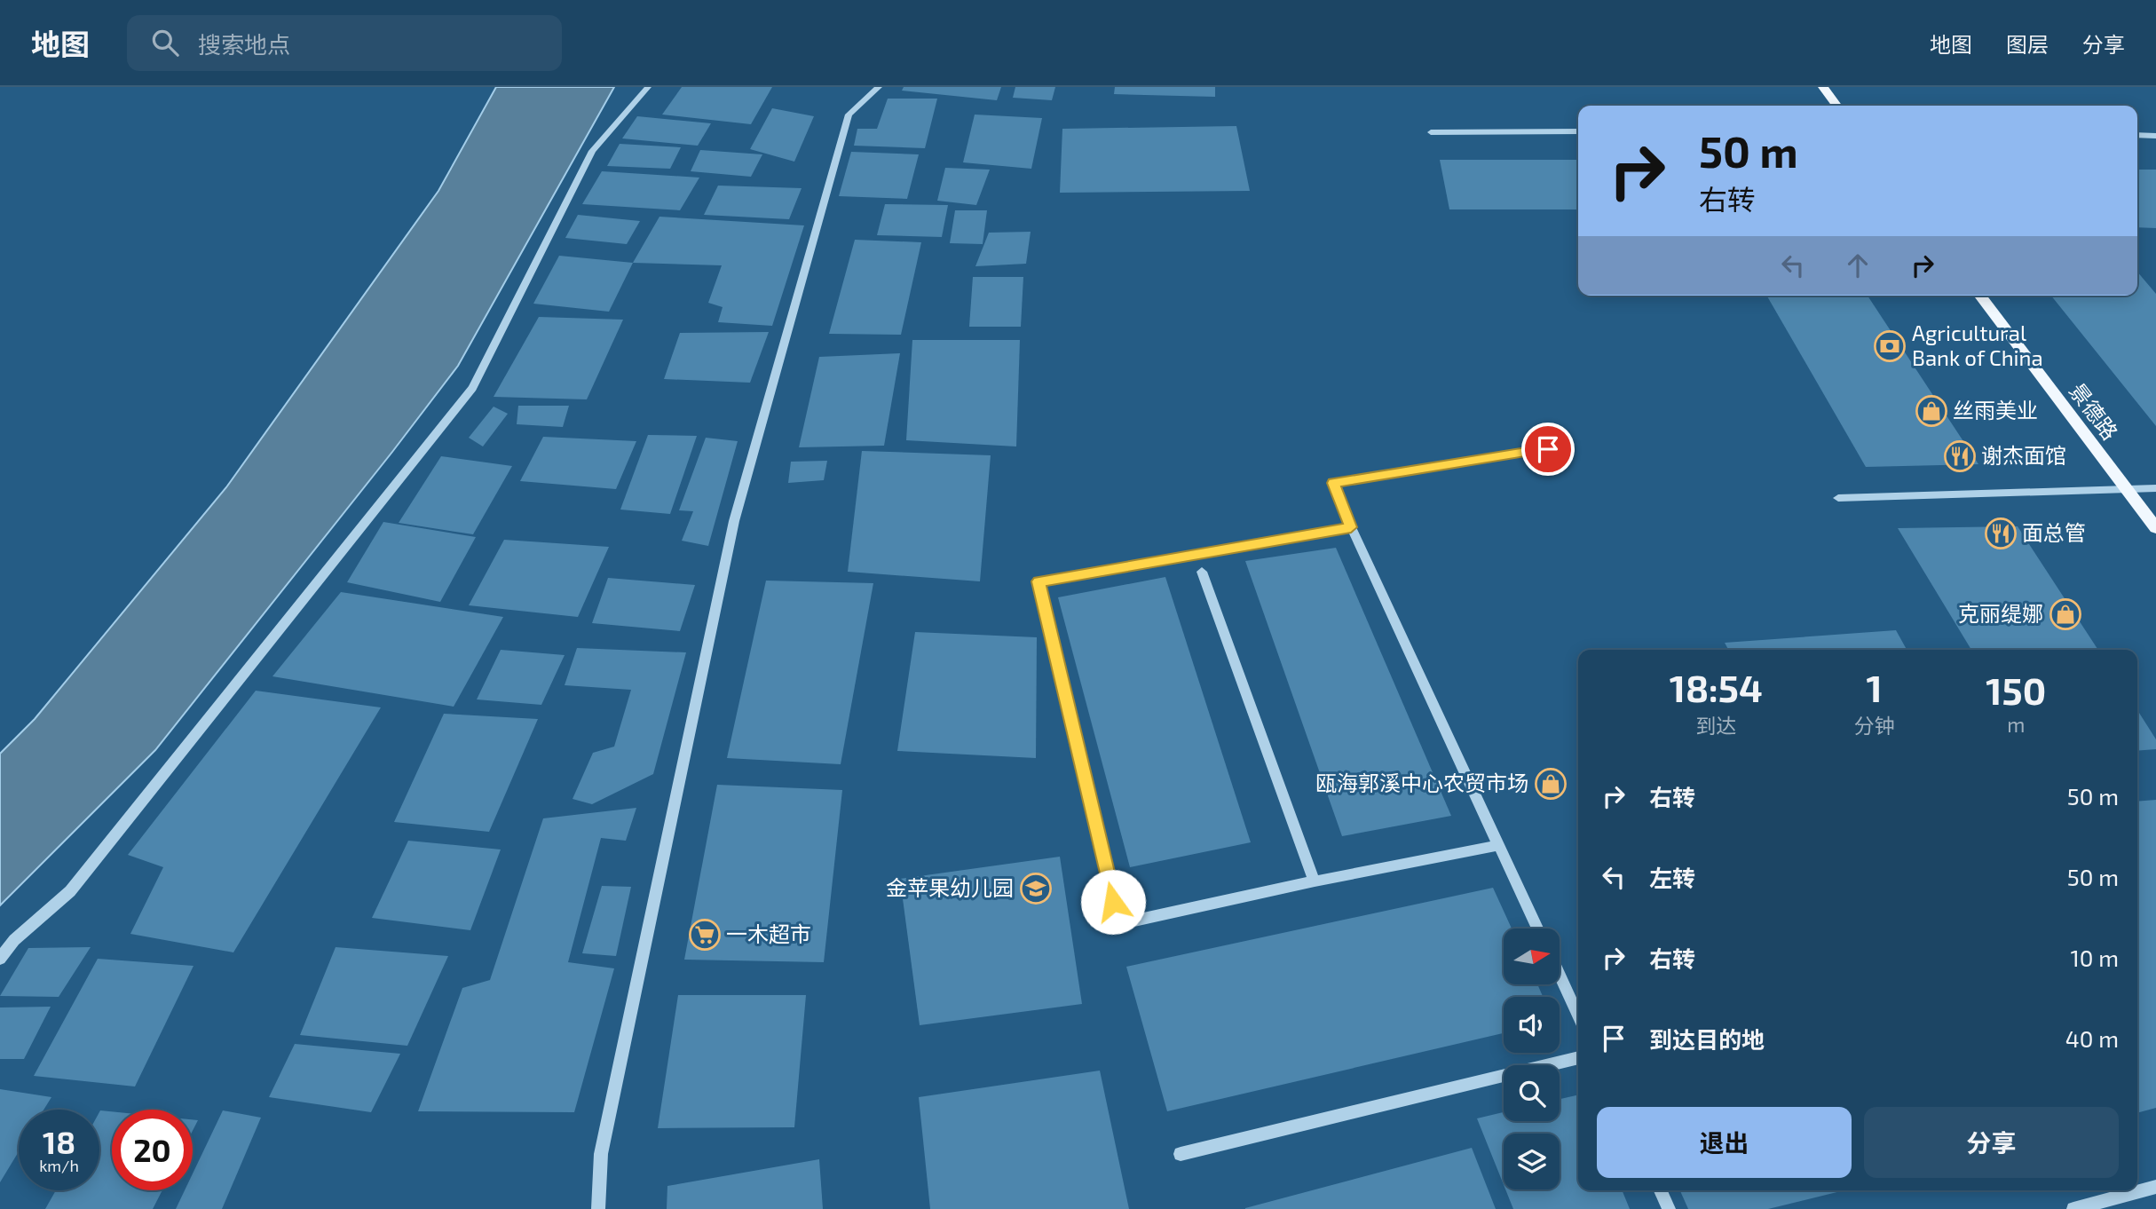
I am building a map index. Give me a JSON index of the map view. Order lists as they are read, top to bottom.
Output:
{
  "streets": {
    "main road": ["景德路"]
  },
  "places": {
    "bank": ["Agricultural Bank of China"],
    "shop": ["丝雨美业", "克丽缇娜", "瓯海郭溪中心农贸市场"],
    "restaurant": ["谢杰面馆", "面总管"],
    "school or university": ["金苹果幼儿园"],
    "supermarket": ["一木超市"]
  },
  "north": "right",
  "page": {
    "header": "地图",
    "search": "搜索地点",
    "nav": ["地图", "图层", "分享"],
    "turn": ["50 m", "右转"],
    "eta": [
      "18:54",
      "到达",
      "1",
      "分钟",
      "150",
      "m"
    ],
    "list": [
      {
        "name": "右转",
        "value": "50 m"
      },
      {
        "name": "左转",
        "value": "50 m"
      },
      {
        "name": "右转",
        "value": "10 m"
      },
      {
        "name": "到达目的地",
        "value": "40 m"
      }
    ],
    "buttons": ["退出", "分享"],
    "speed": "18 km/h",
    "limit": "20"
  }
}
